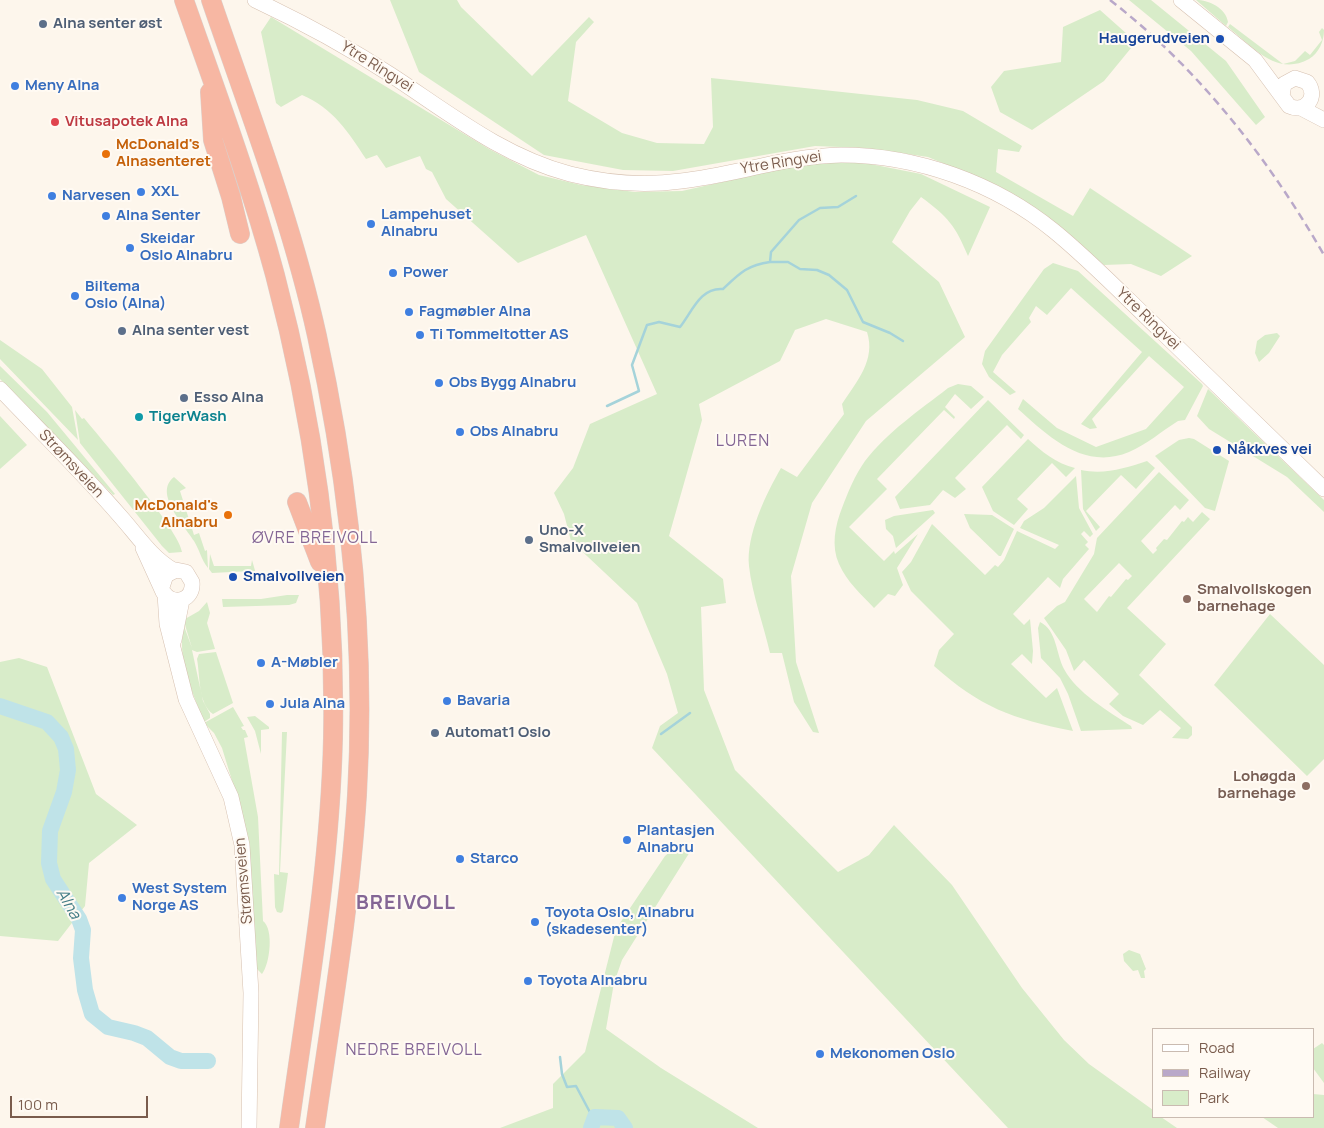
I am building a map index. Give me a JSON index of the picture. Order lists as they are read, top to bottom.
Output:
{
  "streets": {
    "main road": ["Ytre Ringvei", "Strømsveien"]
  },
  "districts": [
    "LUREN",
    "ØVRE BREIVOLL",
    "BREIVOLL",
    "NEDRE BREIVOLL"
  ],
  "water": ["Alna"],
  "places": [
    "Alna senter øst",
    "Haugerudveien",
    "Meny Alna",
    "Vitusapotek Alna",
    "McDonald's Alnasenteret",
    "XXL",
    "Narvesen",
    "Alna Senter",
    "Lampehuset Alnabru",
    "Skeidar Oslo Alnabru",
    "Power",
    "Biltema Oslo (Alna)",
    "Fagmøbler Alna",
    "Alna senter vest",
    "Ti Tommeltotter AS",
    "Obs Bygg Alnabru",
    "Esso Alna",
    "TigerWash",
    "Obs Alnabru",
    "Nåkkves vei",
    "McDonald's Alnabru",
    "Uno-X Smalvollveien",
    "Smalvollveien",
    "Smalvollskogen barnehage",
    "A-Møbler",
    "Bavaria",
    "Jula Alna",
    "Automat1 Oslo",
    "Lohøgda barnehage",
    "Plantasjen Alnabru",
    "Starco",
    "West System Norge AS",
    "Toyota Oslo, Alnabru (skadesenter)",
    "Toyota Alnabru",
    "Mekonomen Oslo"
  ],
  "legend": ["Road", "Railway", "Park"],
  "scale_bar": "100 m"
}
